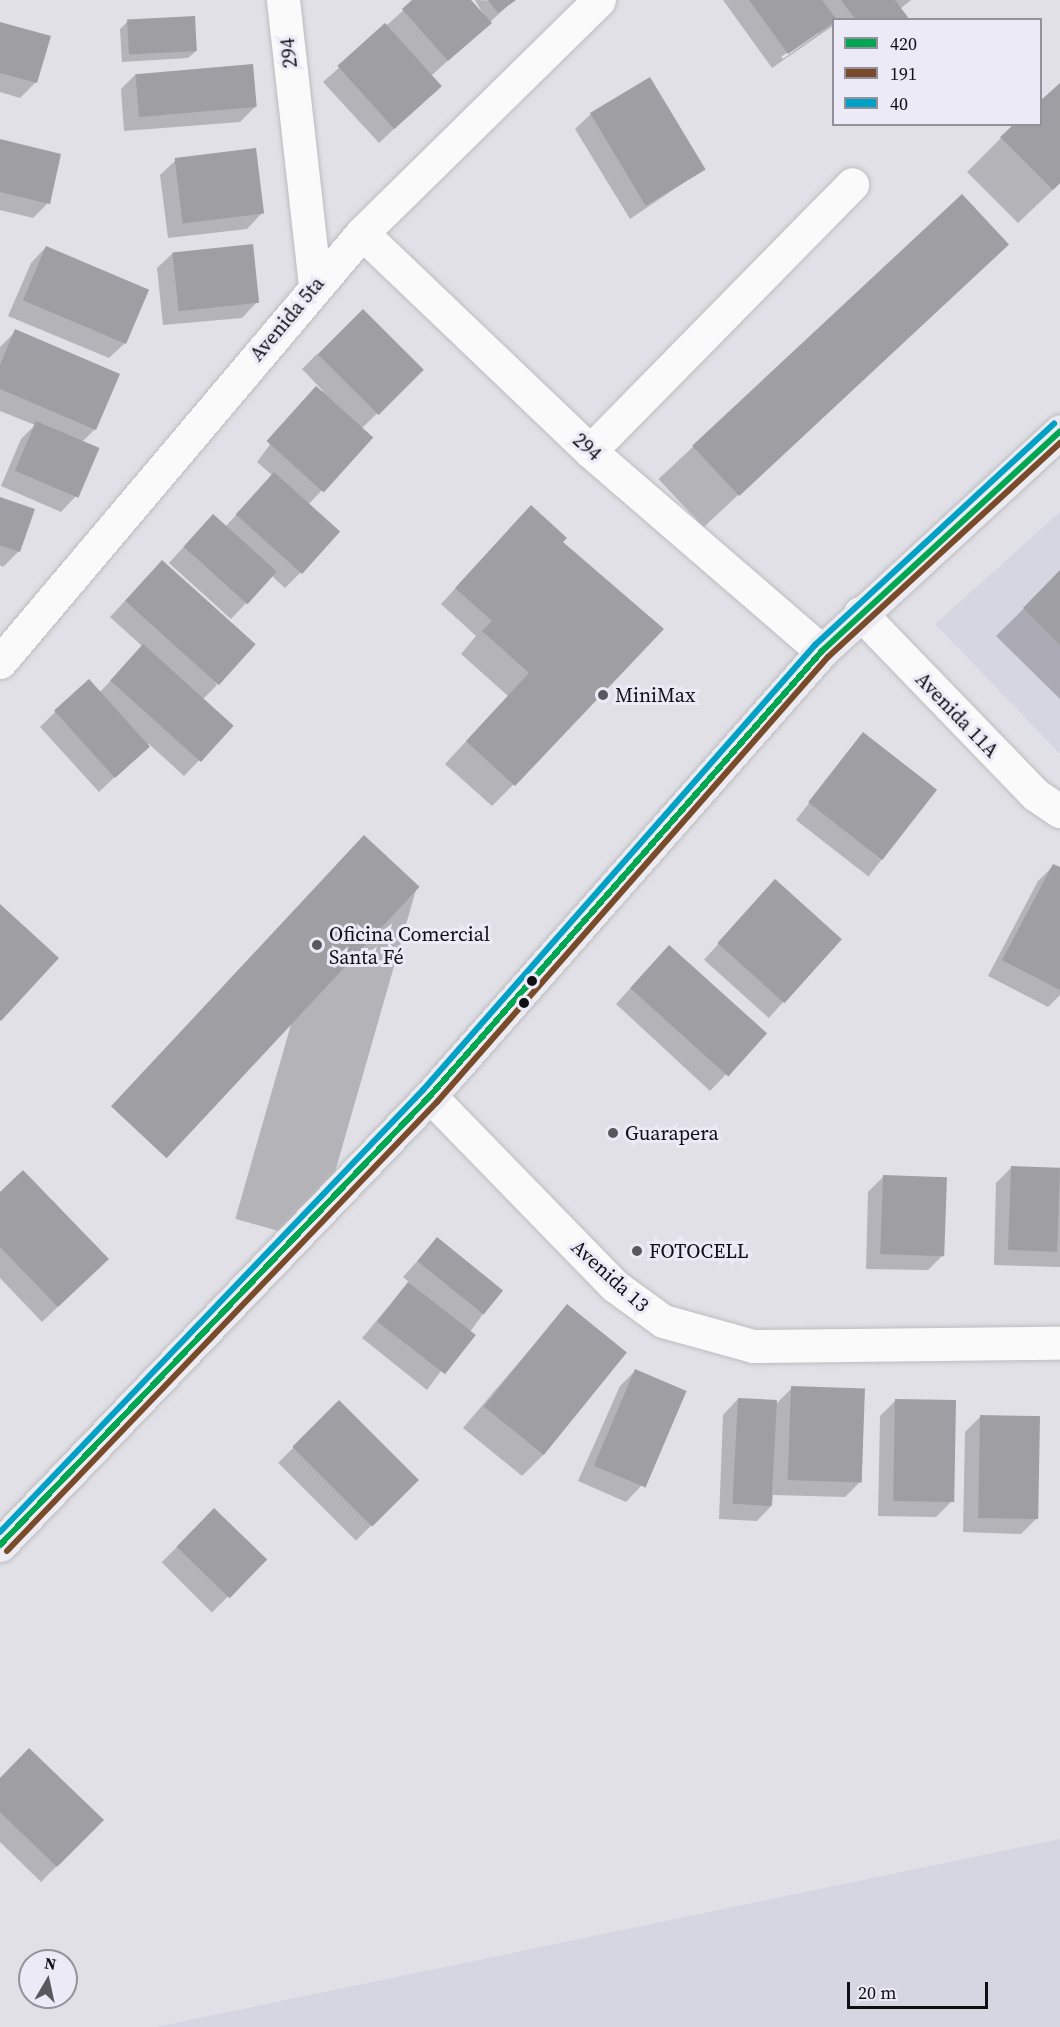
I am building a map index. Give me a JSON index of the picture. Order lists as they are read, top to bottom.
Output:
{
  "streets": {
    "street": [
      "294",
      "Avenida 5ta",
      "Avenida 11A",
      "Avenida 13"
    ]
  },
  "crossings": [
    ["294", "Avenida 5ta"]
  ],
  "places": [
    "MiniMax",
    "Oficina Comercial Santa Fé",
    "Guarapera",
    "FOTOCELL"
  ],
  "lines": ["transit line 40", "transit line 420", "transit line 191"],
  "legend": ["420", "191", "40"],
  "scale_bar": "20 m",
  "north": "top"
}
